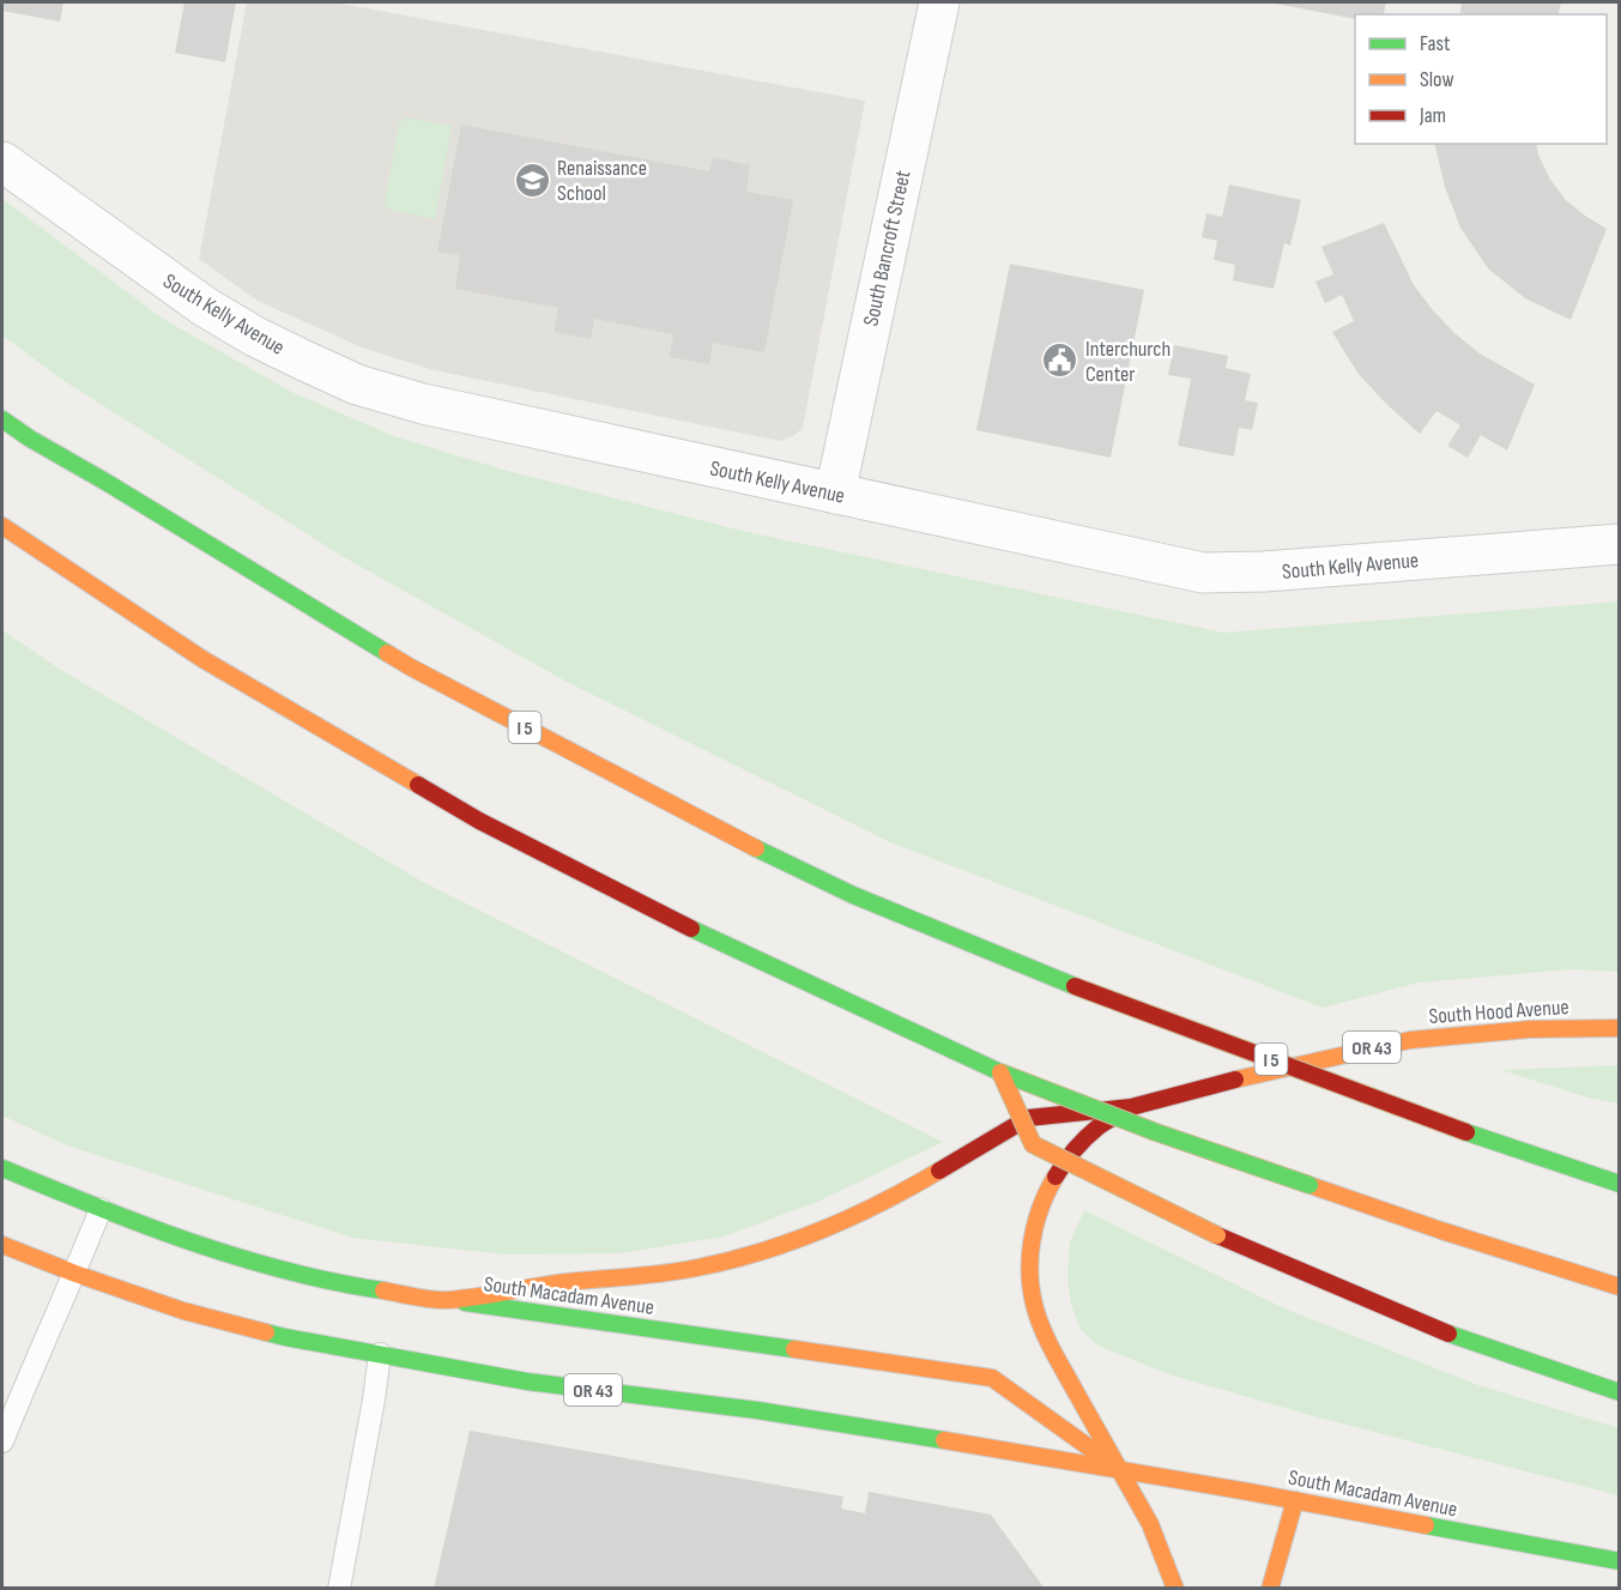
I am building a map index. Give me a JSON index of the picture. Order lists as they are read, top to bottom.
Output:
{
  "streets": {
    "main road": [
      "I 5",
      "South Hood Avenue",
      "OR 43",
      "South Macadam Avenue"
    ],
    "street": ["South Bancroft Street", "South Kelly Avenue"]
  },
  "crossings": [
    ["South Bancroft Street", "South Kelly Avenue"],
    ["South Hood Avenue", "OR 43"],
    ["OR 43", "South Macadam Avenue"]
  ],
  "places": {
    "school or university": ["Renaissance School"],
    "public building": ["Interchurch Center"]
  },
  "legend": ["Fast", "Slow", "Jam"]
}
